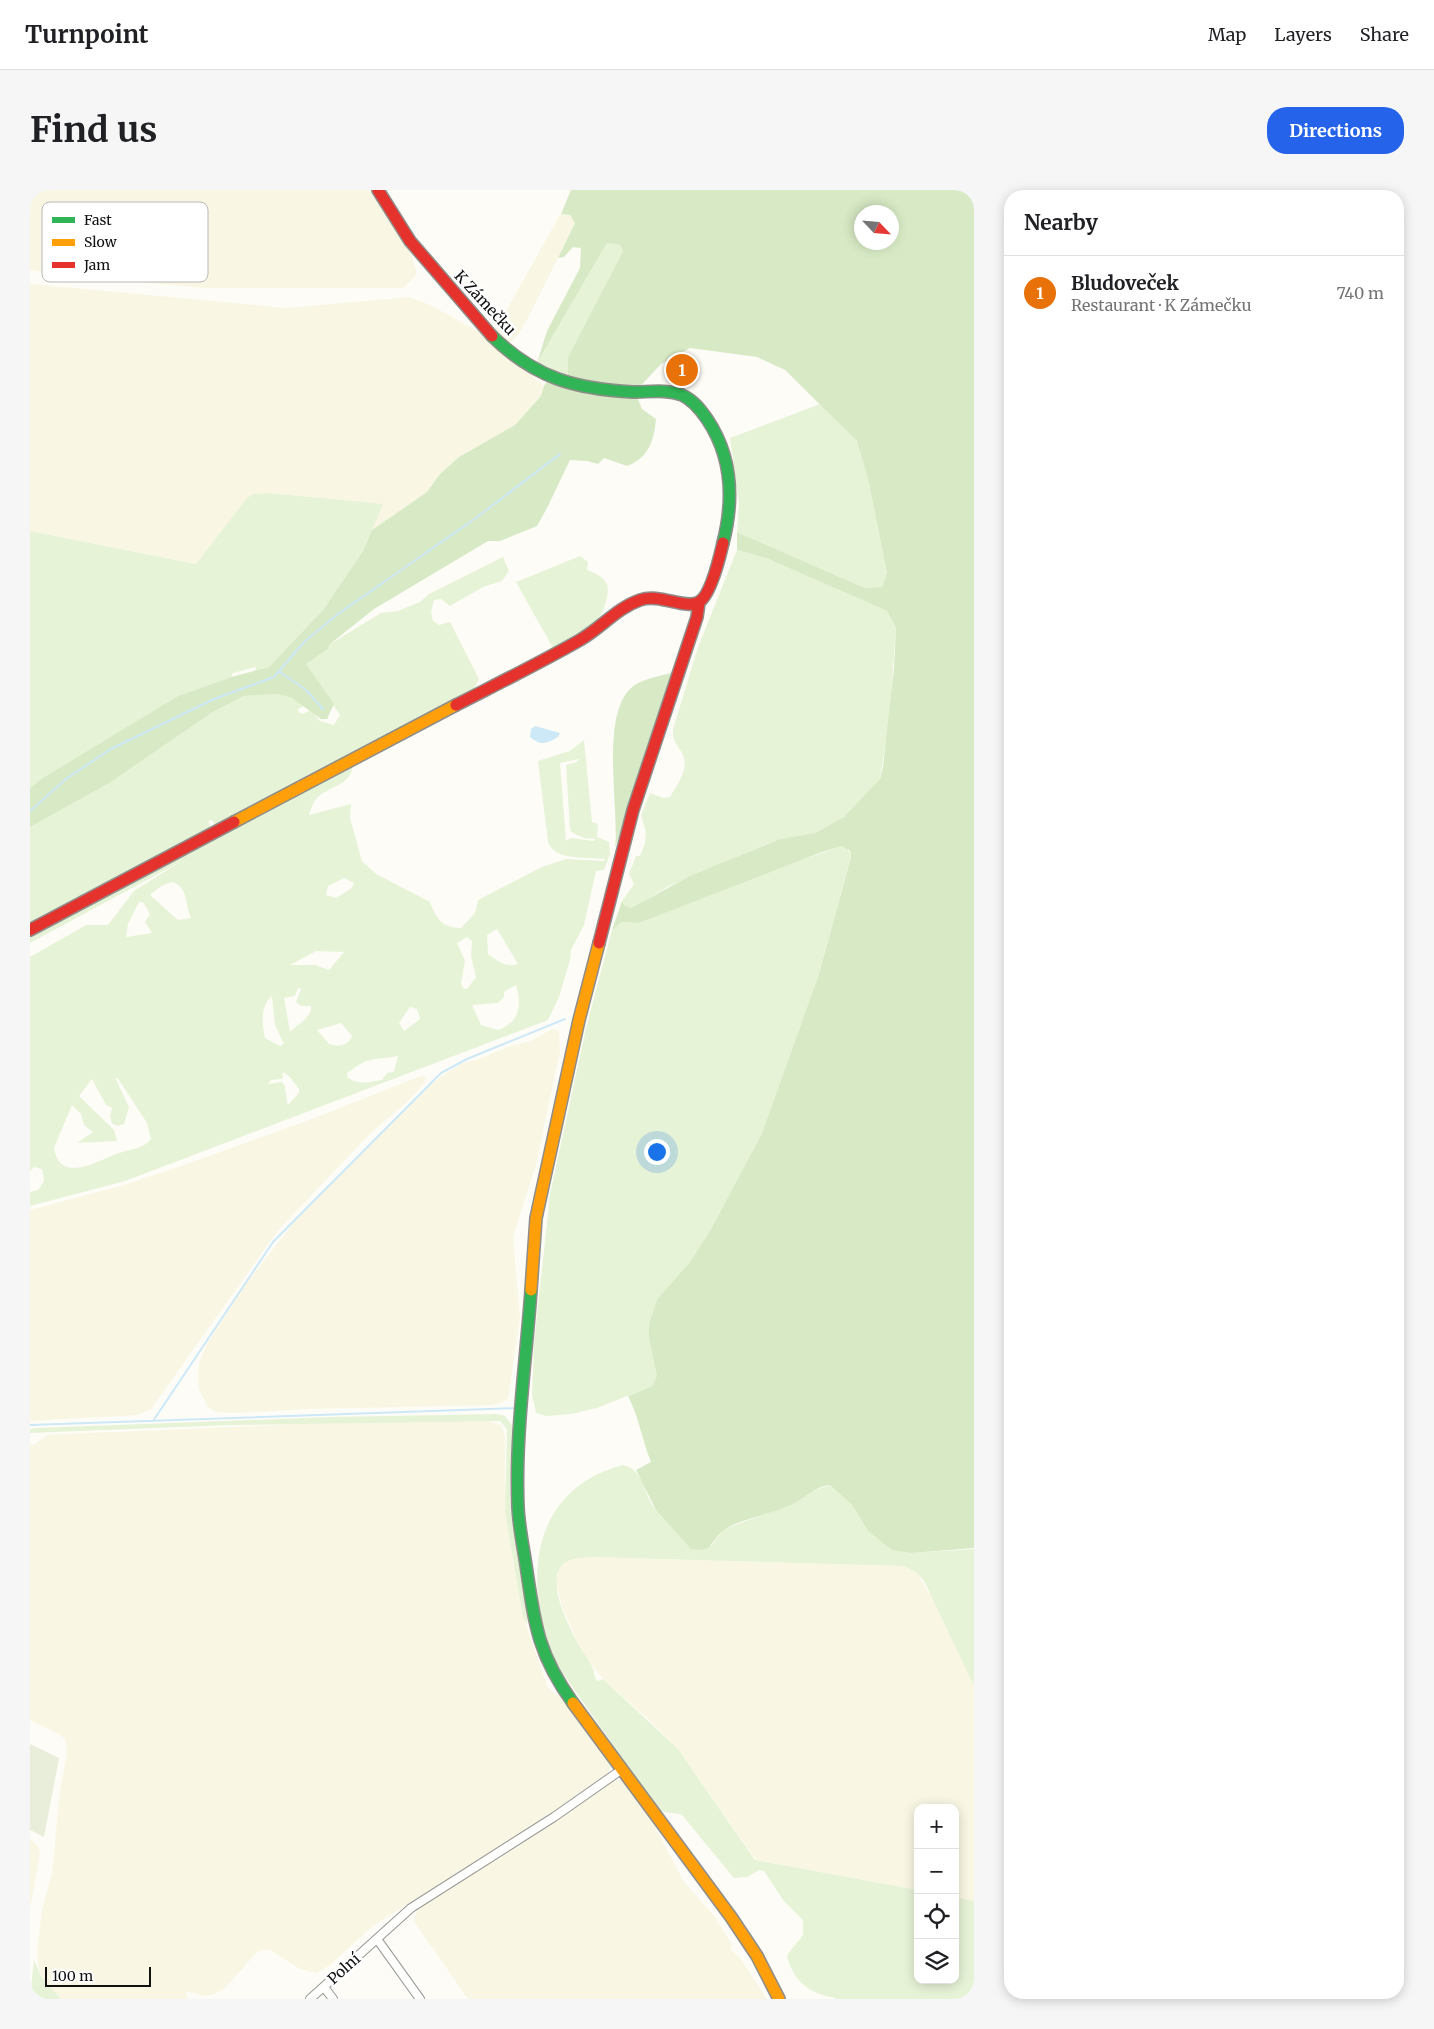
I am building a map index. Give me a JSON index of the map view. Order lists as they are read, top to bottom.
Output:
{
  "streets": {
    "street": ["K Zámečku", "Polní"]
  },
  "legend": ["Fast", "Slow", "Jam"],
  "scale_bar": "100 m",
  "north": "bottom right",
  "page": {
    "header": "Turnpoint",
    "nav": ["Map", "Layers", "Share"],
    "buttons": "Directions",
    "title": "Find us",
    "heading": "Nearby",
    "list": [
      {
        "mark": "1",
        "name": "Bludoveček",
        "note": "Restaurant · K Zámečku",
        "value": "740 m"
      }
    ],
    "pins": "1",
    "map_buttons": ["+", "−"],
    "scale": "100 m"
  }
}
